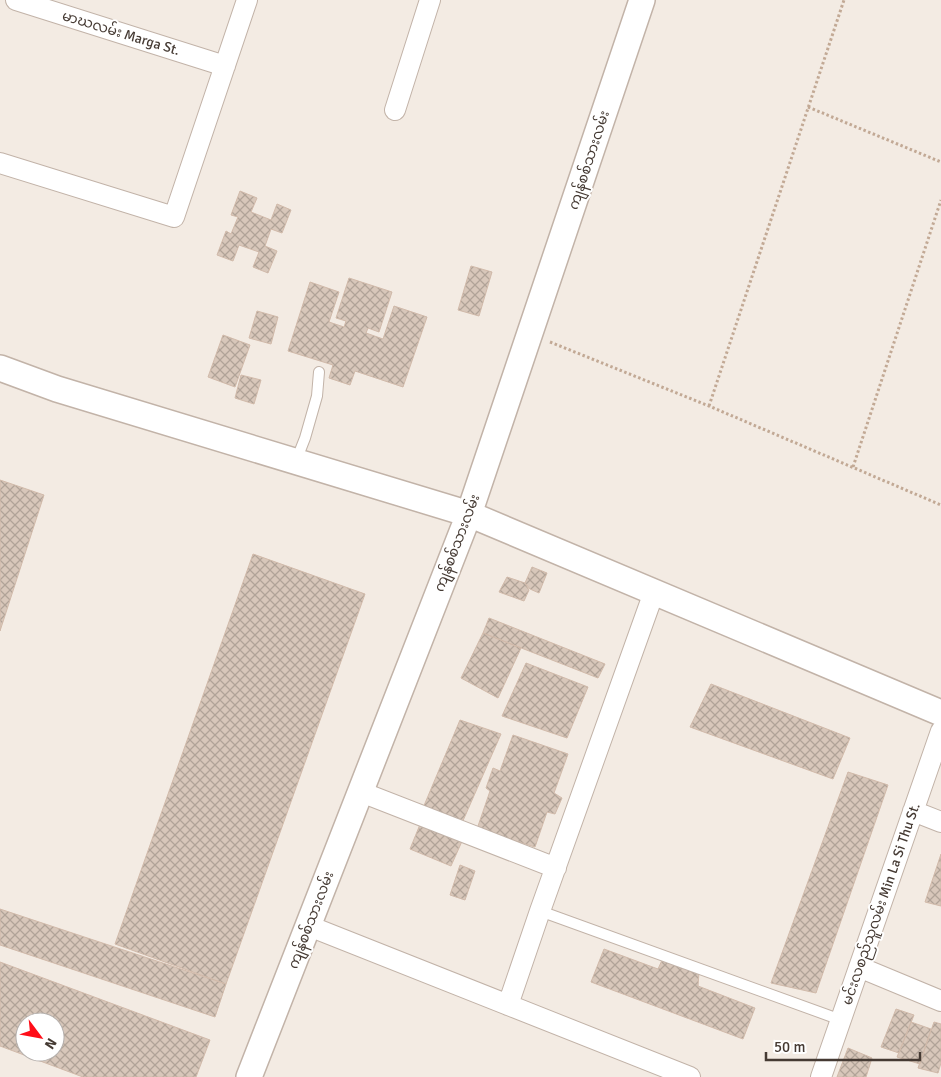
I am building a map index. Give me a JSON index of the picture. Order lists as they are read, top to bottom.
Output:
{
  "streets": {
    "street": ["မာဃလမ်း Marga St.", "ကျန်စစ်သားလမ်း", "မင်းလစည်သူလမ်း Min La Si Thu St."]
  },
  "scale_bar": "50 m",
  "north": "bottom right"
}
